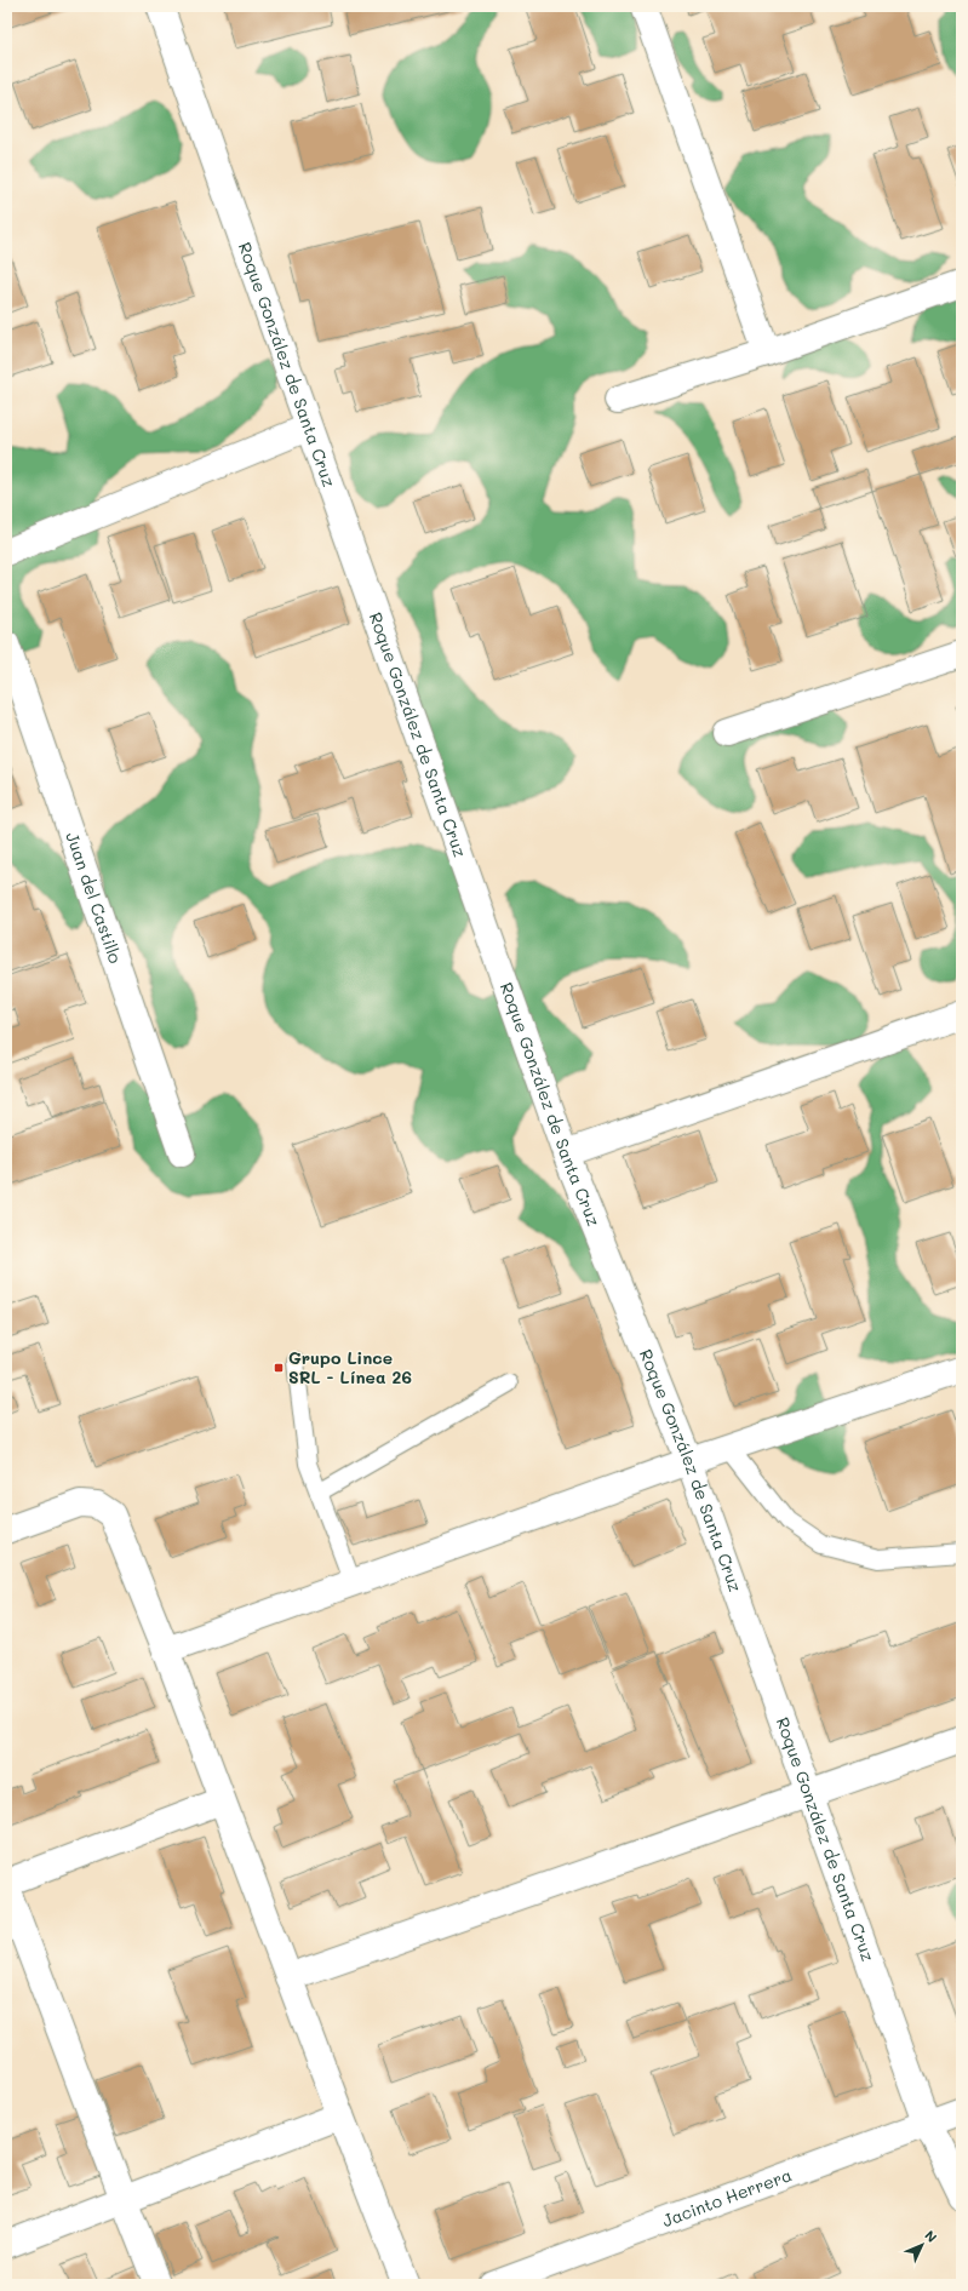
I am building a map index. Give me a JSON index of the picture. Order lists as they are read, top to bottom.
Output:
{
  "streets": {
    "street": ["Roque González de Santa Cruz", "Juan del Castillo", "Jacinto Herrera"]
  },
  "crossings": [
    ["Roque González de Santa Cruz", "Jacinto Herrera"]
  ],
  "places": {
    "transit": ["Grupo Lince SRL - Línea 26"]
  },
  "north": "top right"
}
